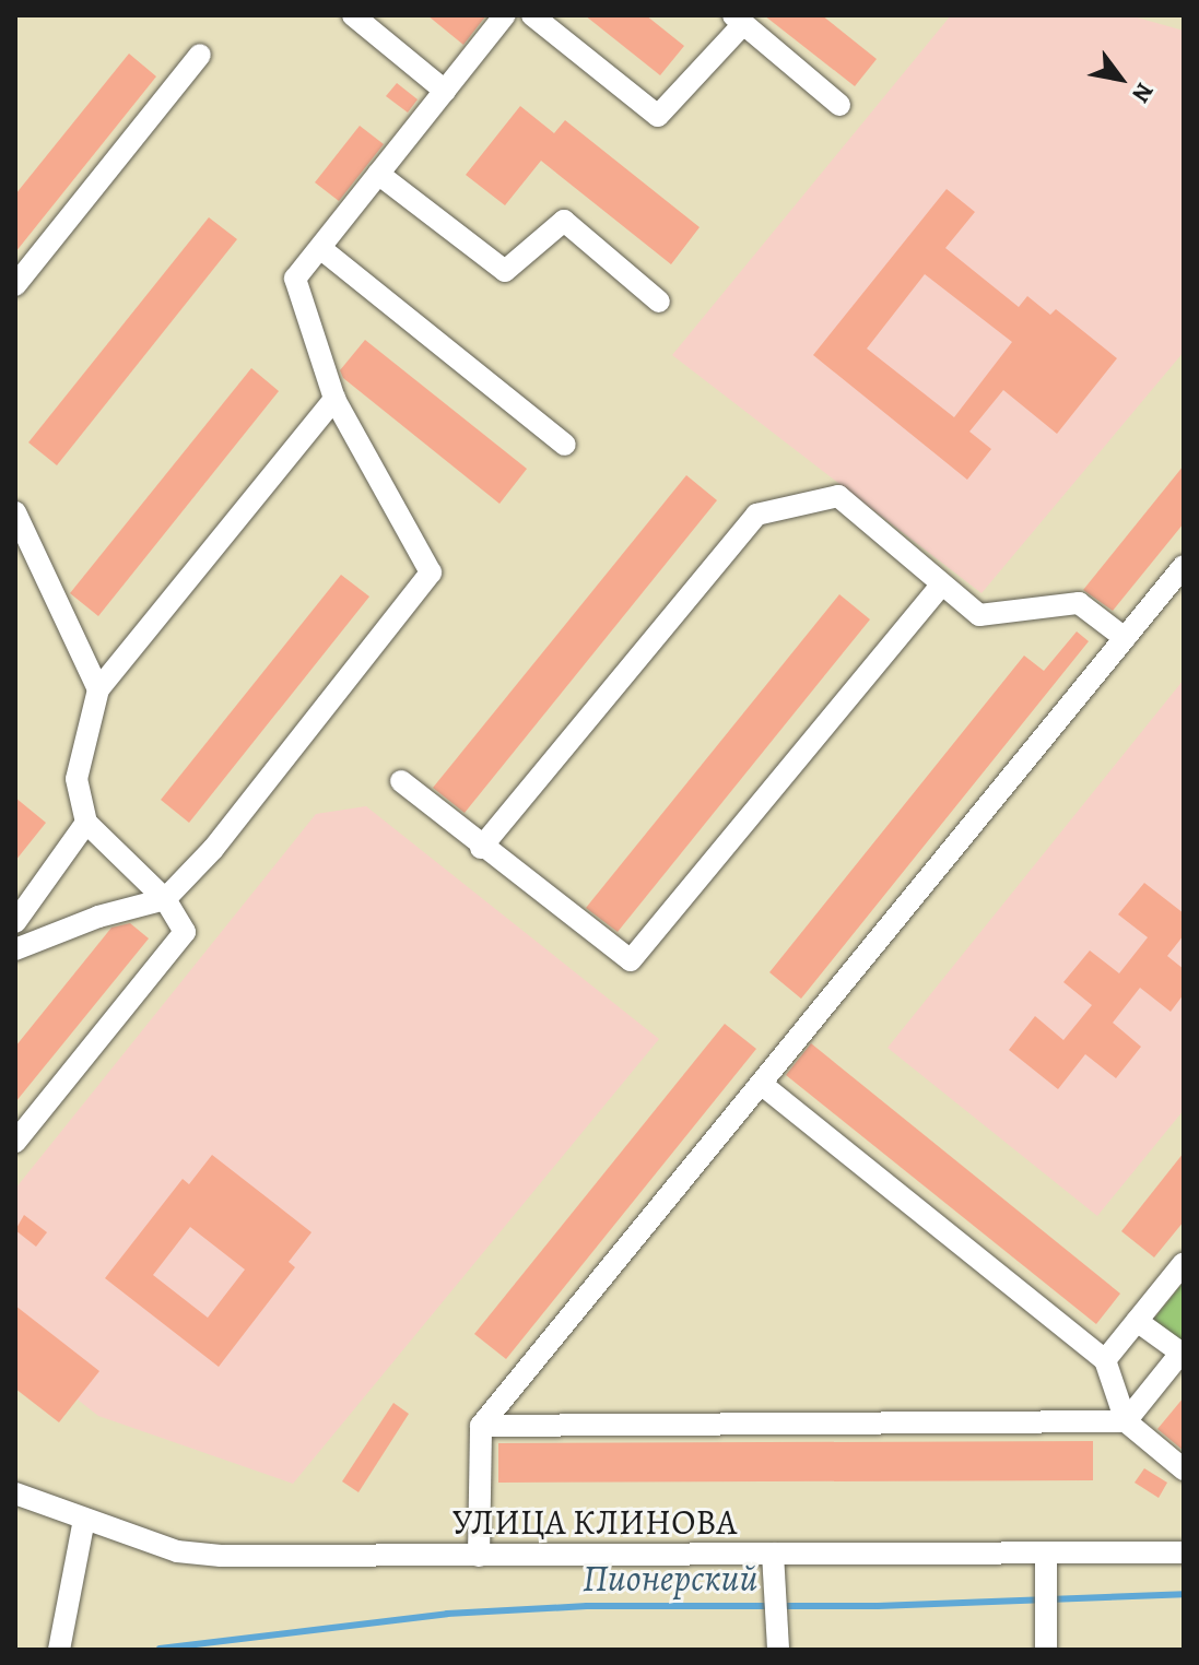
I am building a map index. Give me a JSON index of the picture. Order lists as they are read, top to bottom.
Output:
{
  "streets": {
    "street": ["УЛИЦА КЛИНОВА"]
  },
  "water": ["Пионерский"],
  "north": "bottom right"
}
